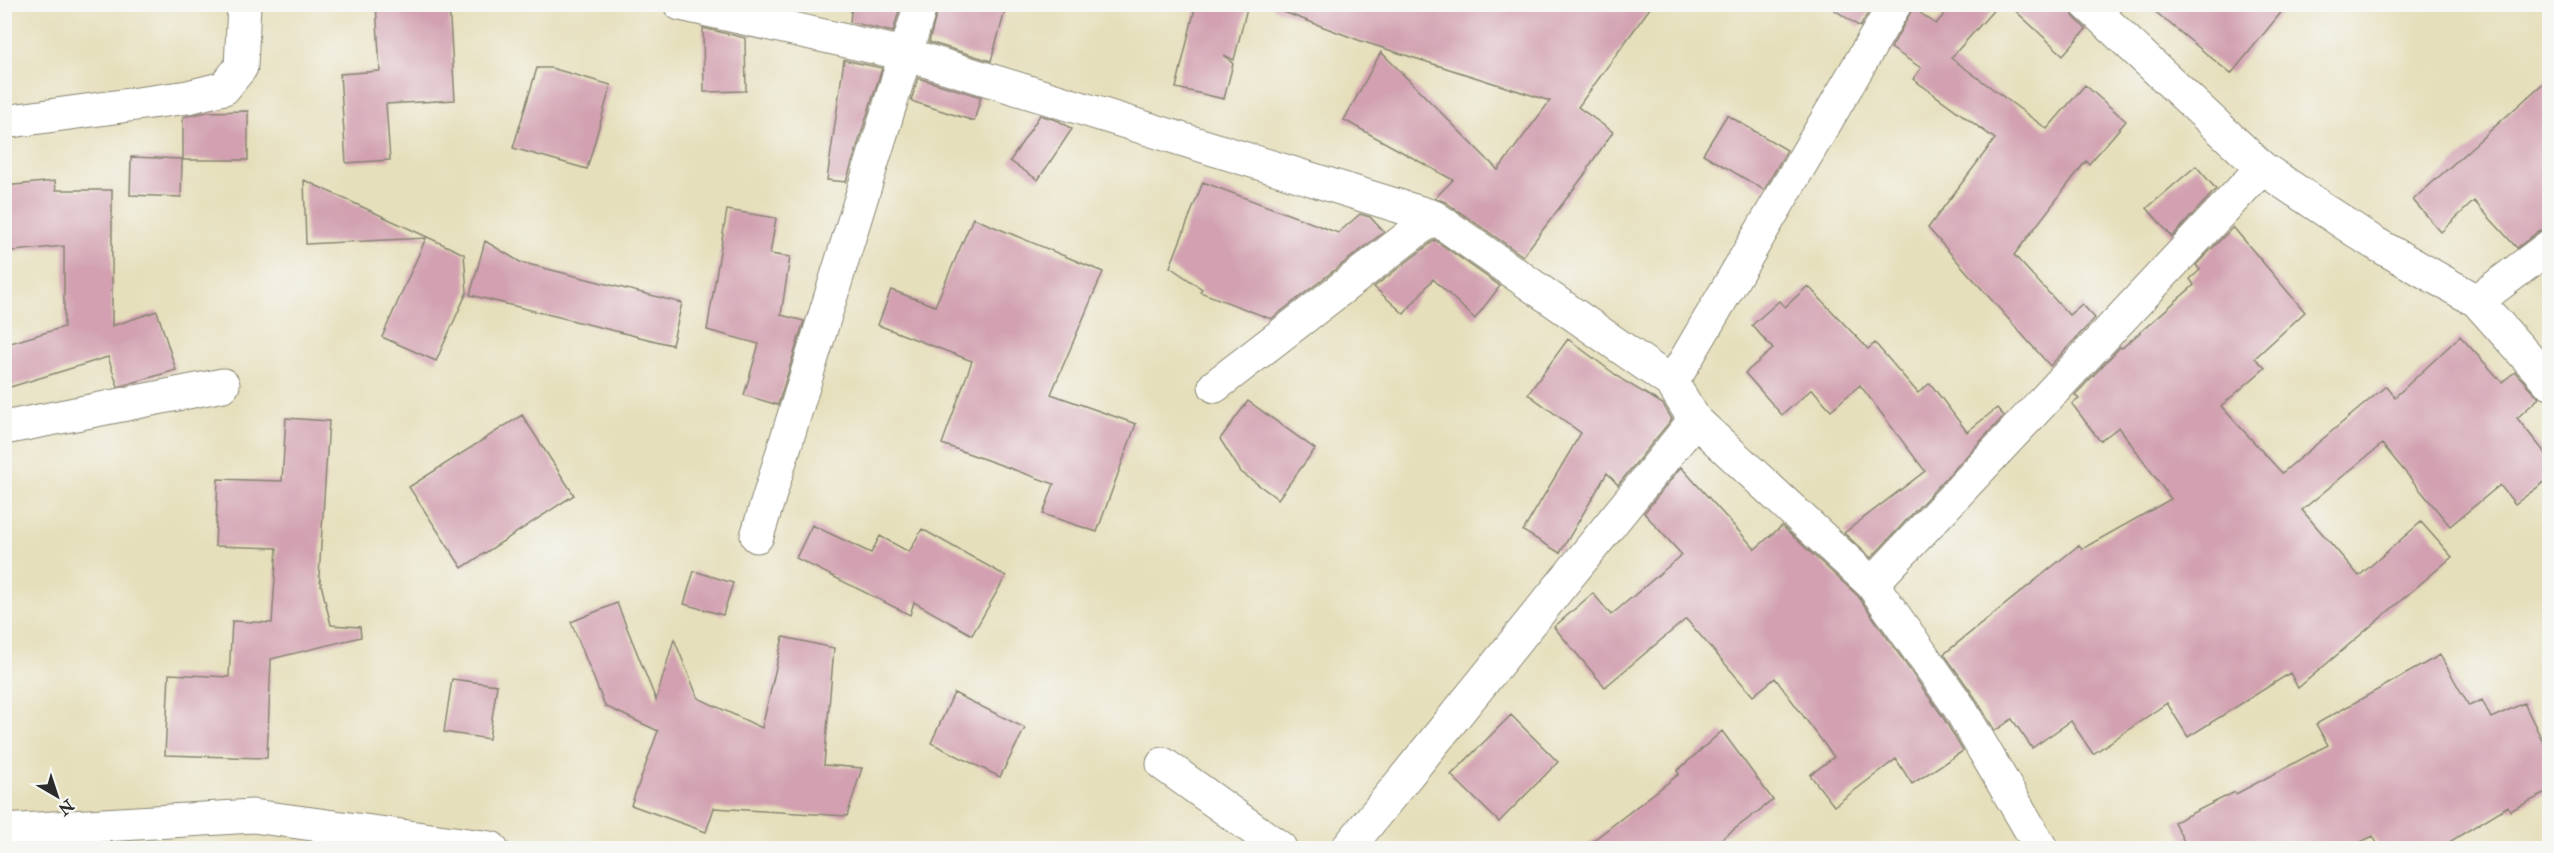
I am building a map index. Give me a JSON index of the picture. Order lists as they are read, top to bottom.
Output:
{
  "north": "bottom right"
}
